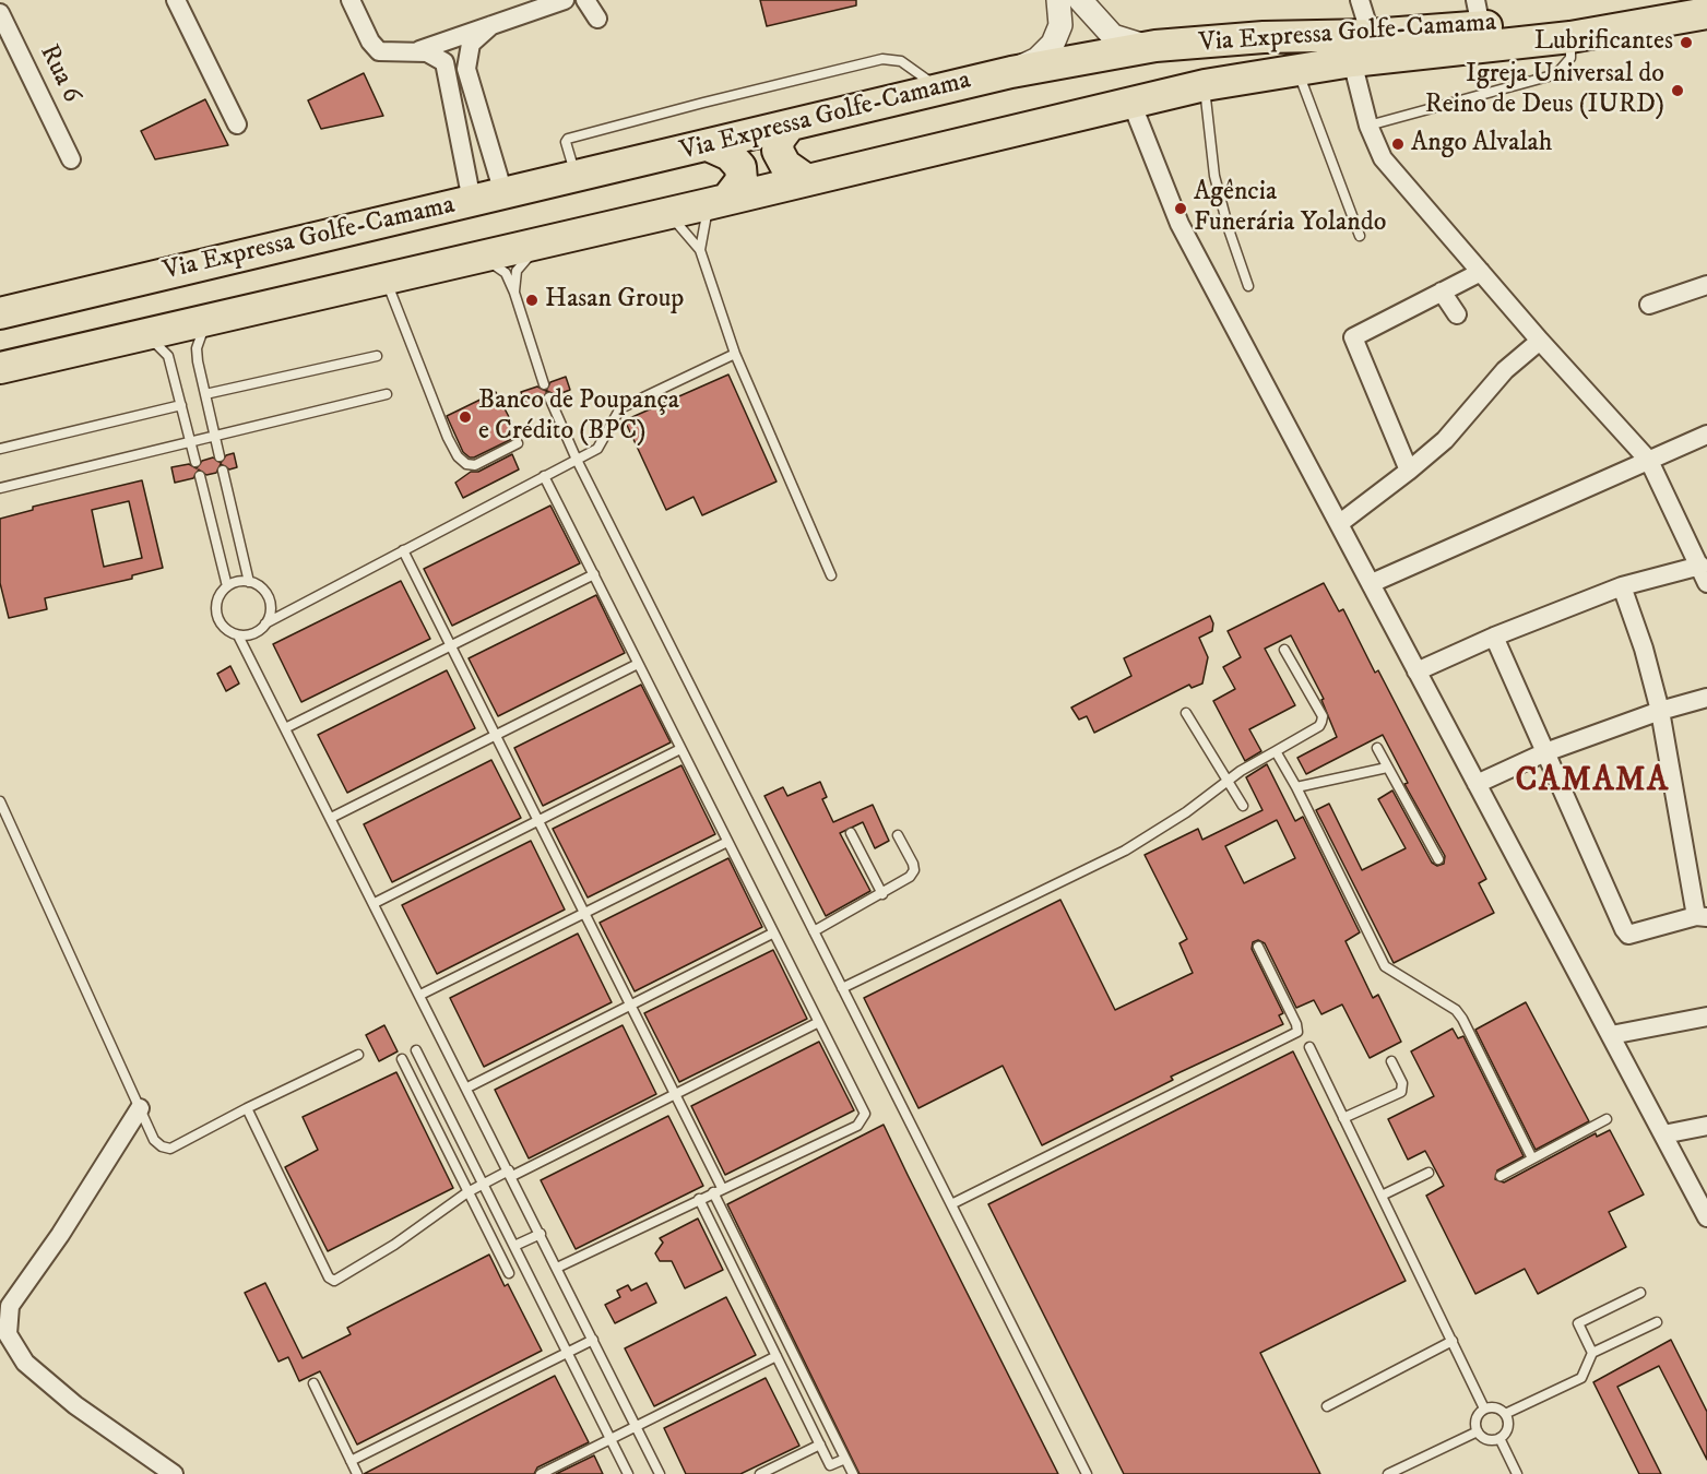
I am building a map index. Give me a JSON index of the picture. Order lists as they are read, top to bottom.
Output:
{
  "streets": {
    "highway": ["Via Expressa Golfe-Camama"],
    "street": ["Rua 6"]
  },
  "districts": ["CAMAMA"],
  "places": [
    "Lubrificantes",
    "Igreja Universal do Reino de Deus (IURD)",
    "Ango Alvalah",
    "Agência Funerária Yolando",
    "Hasan Group",
    "Banco de Poupança e Crédito (BPC)"
  ]
}
